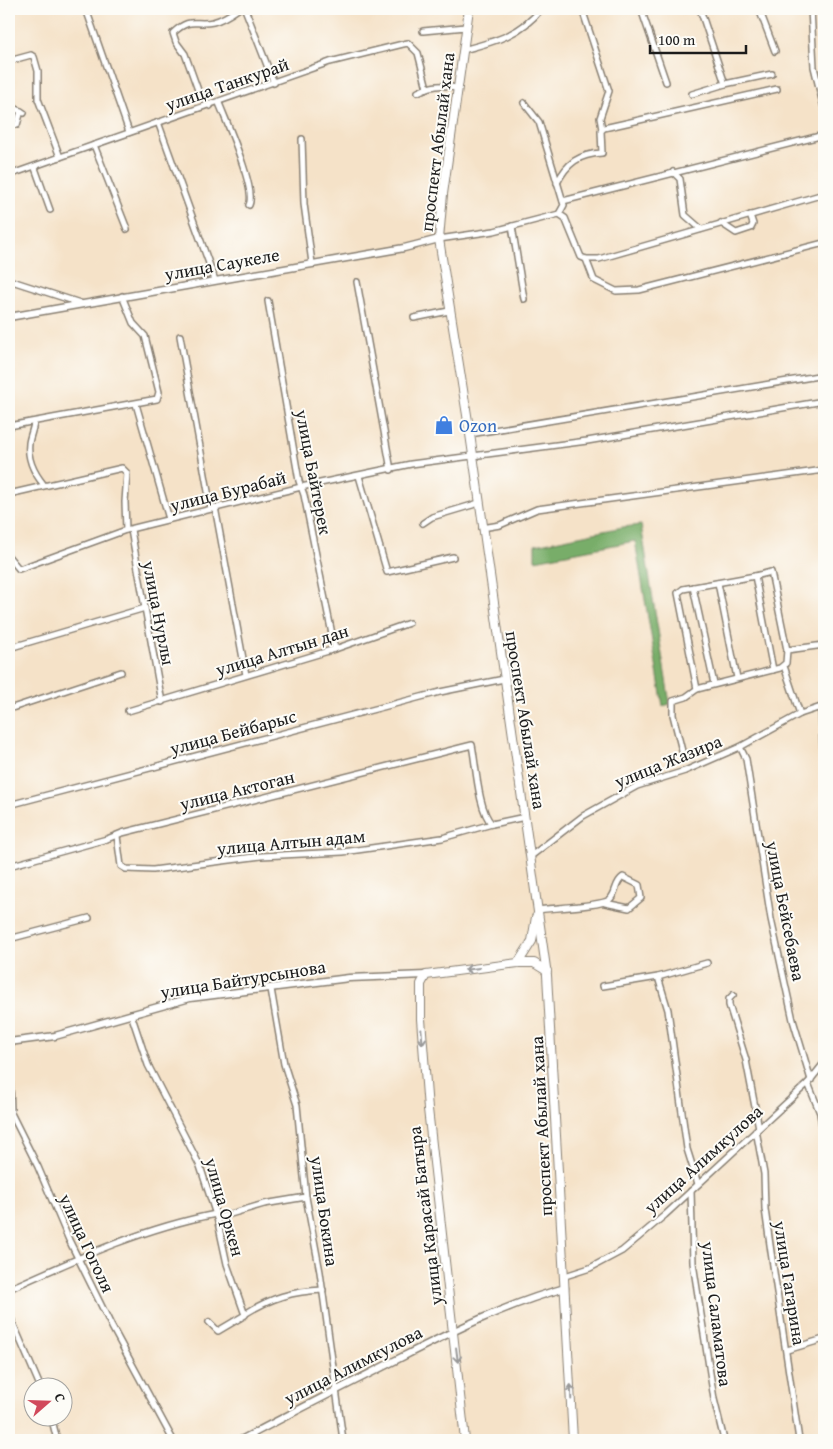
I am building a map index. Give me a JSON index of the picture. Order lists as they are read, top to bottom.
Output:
{
  "streets": {
    "main road": ["проспект Абылай хана", "улица Карасай Батыра"],
    "street": [
      "улица Танкурай",
      "улица Саукеле",
      "улица Байтерек",
      "улица Бурабай",
      "улица Нурлы",
      "улица Алтын дан",
      "улица Бейбарыс",
      "улица Жазира",
      "улица Актоган",
      "улица Алтын адам",
      "улица Бейсебаева",
      "улица Байтурсынова",
      "улица Алимкулова",
      "улица Оркен",
      "улица Бокина",
      "улица Гоголя",
      "улица Гагарина",
      "улица Саламатова"
    ]
  },
  "crossings": [
    ["проспект Абылай хана", "улица Саукеле"],
    ["проспект Абылай хана", "улица Бурабай"],
    ["проспект Абылай хана", "улица Бейбарыс"],
    ["проспект Абылай хана", "улица Жазира"],
    ["проспект Абылай хана", "улица Алимкулова"],
    ["улица Байтерек", "улица Бурабай"],
    ["улица Байтерек", "улица Алтын дан"],
    ["улица Бурабай", "улица Нурлы"],
    ["улица Нурлы", "улица Алтын дан"],
    ["улица Жазира", "улица Бейсебаева"],
    ["улица Актоган", "улица Алтын адам"],
    ["улица Бейсебаева", "улица Алимкулова"],
    ["улица Байтурсынова", "улица Оркен"],
    ["улица Байтурсынова", "улица Бокина"],
    ["улица Алимкулова", "улица Бокина"],
    ["улица Алимкулова", "улица Карасай Батыра"],
    ["улица Алимкулова", "улица Гагарина"],
    ["улица Алимкулова", "улица Саламатова"]
  ],
  "one_way": ["улица Карасай Батыра"],
  "places": {
    "shop": ["Ozon"]
  },
  "scale_bar": "100 m",
  "north": "right"
}
